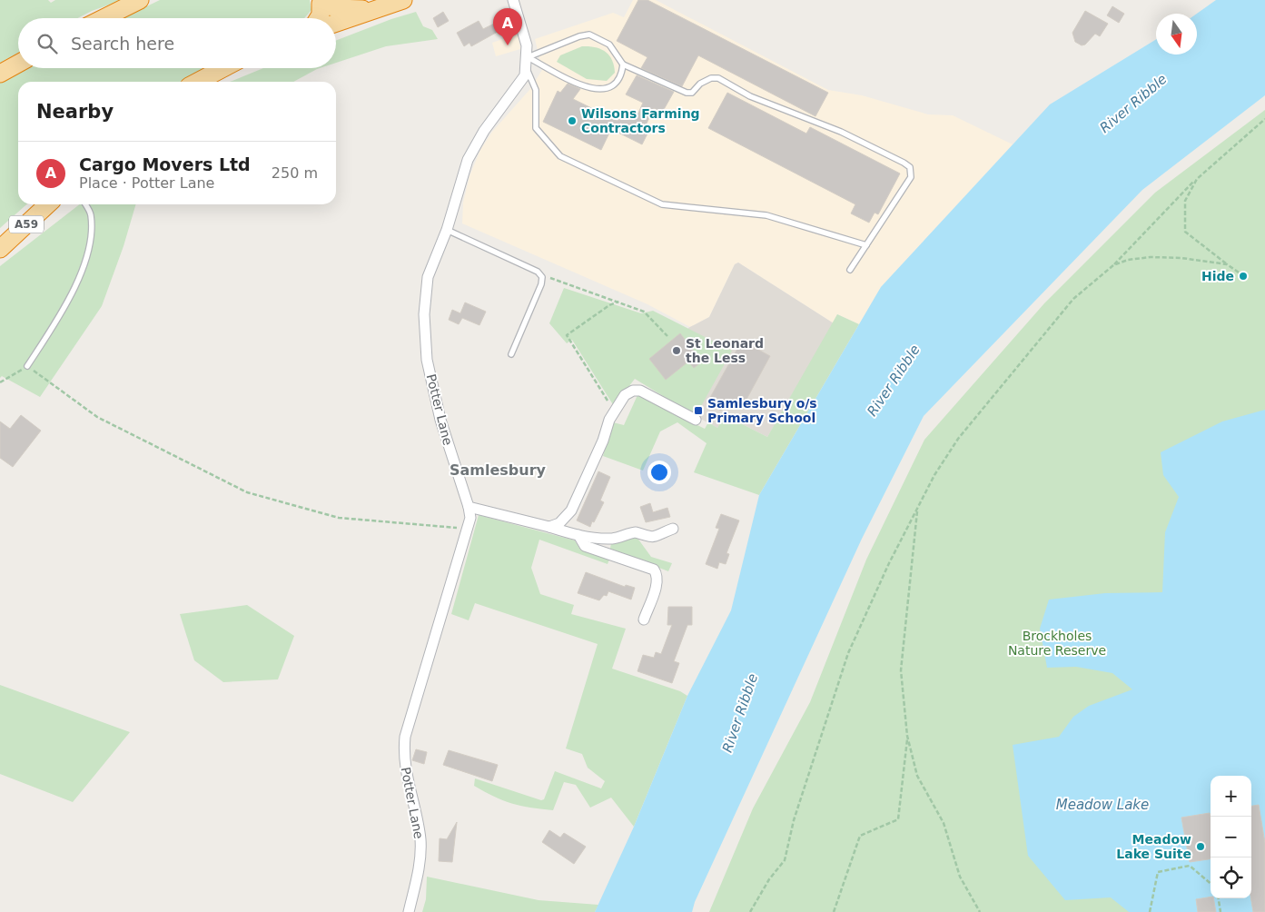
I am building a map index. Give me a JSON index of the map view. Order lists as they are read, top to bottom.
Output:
{
  "streets": {
    "highway": ["A59"],
    "street": ["Potter Lane"]
  },
  "districts": ["Samlesbury"],
  "water": ["River Ribble", "Meadow Lake"],
  "parks": ["Brockholes Nature Reserve"],
  "places": {
    "other": [
      "Wilsons Farming Contractors",
      "Hide",
      "St Leonard the Less",
      "Meadow Lake Suite"
    ],
    "transit": ["Samlesbury o/s Primary School"]
  },
  "north": "bottom",
  "page": {
    "pins": "A",
    "search": "Search here",
    "heading": "Nearby",
    "list": [
      {
        "mark": "A",
        "name": "Cargo Movers Ltd",
        "note": "Place · Potter Lane",
        "value": "250 m"
      }
    ],
    "map_buttons": ["+", "−"]
  }
}
